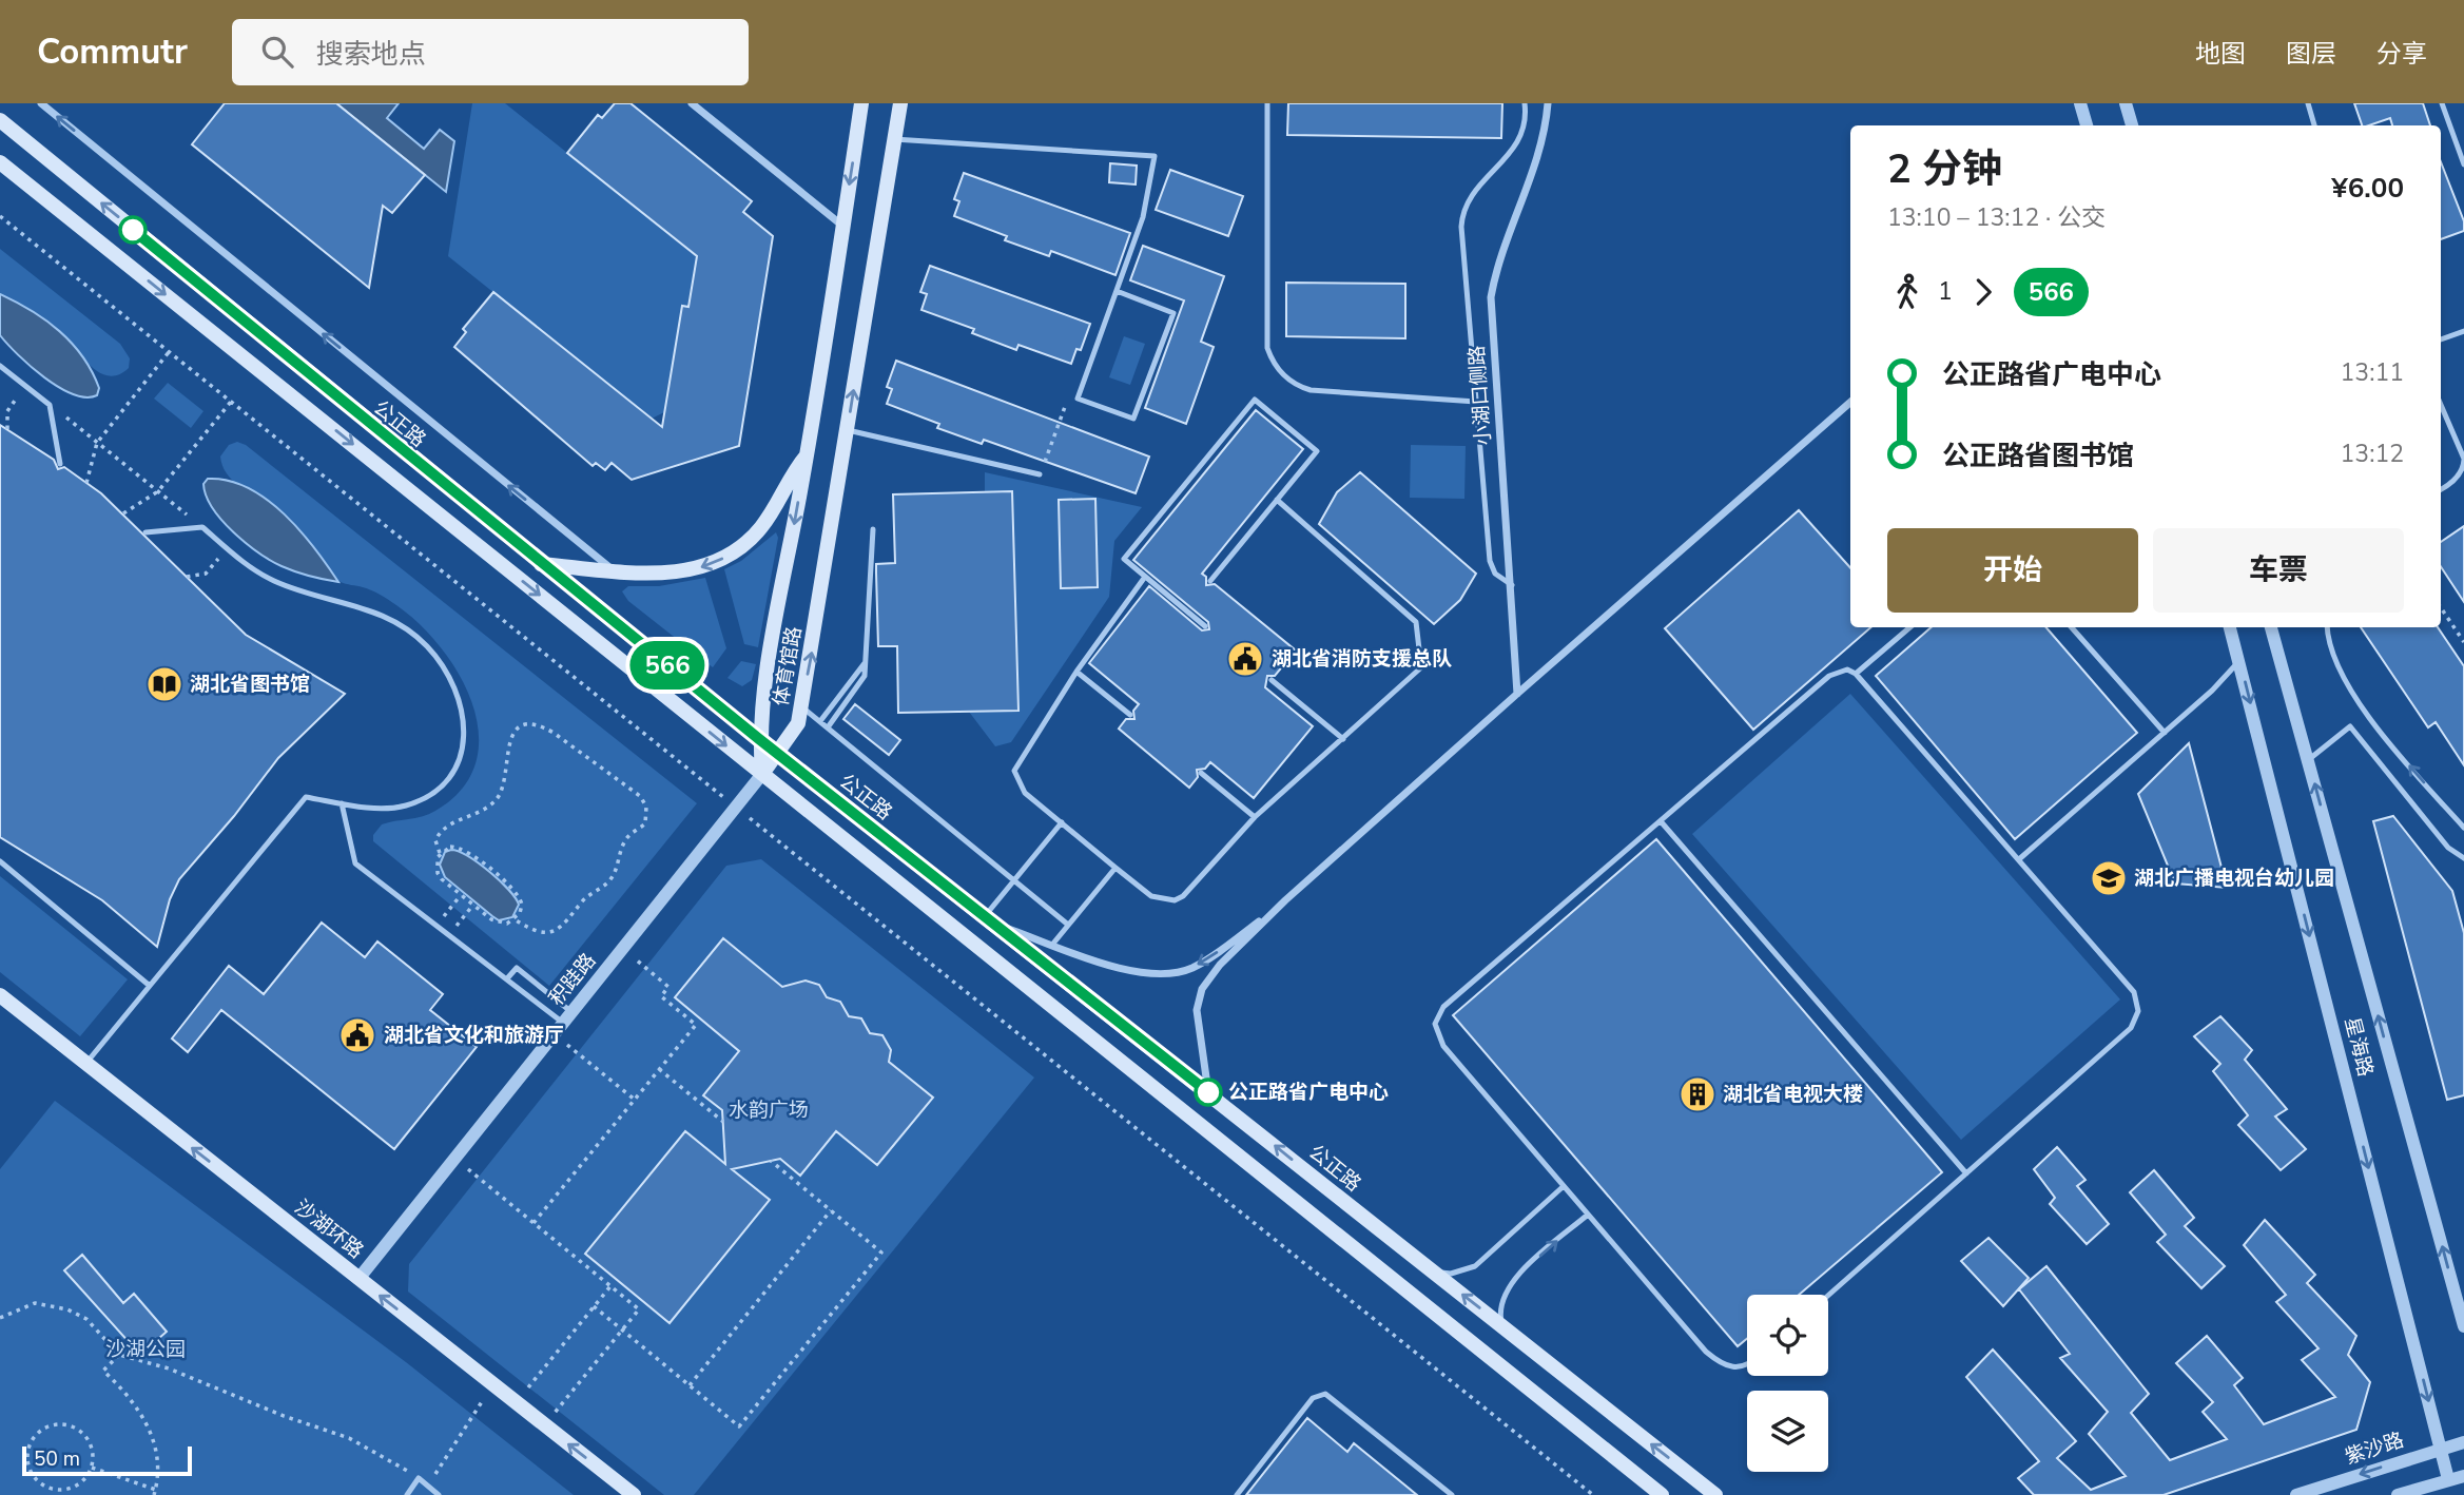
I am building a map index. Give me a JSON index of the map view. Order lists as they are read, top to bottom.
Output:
{
  "streets": {
    "main road": ["公正路", "体育馆路", "沙湖环路"],
    "street": [
      "小湖口侧路",
      "积跬路",
      "星海路",
      "紫沙路"
    ]
  },
  "crossings": [
    ["公正路", "体育馆路"],
    ["体育馆路", "积跬路"],
    ["积跬路", "沙湖环路"],
    ["星海路", "紫沙路"]
  ],
  "one_way": ["沙湖环路"],
  "parks": ["水韵广场", "沙湖公园"],
  "places": {
    "public building": ["湖北省消防支援总队", "湖北省文化和旅游厅"],
    "library": ["湖北省图书馆"],
    "school or university": ["湖北广播电视台幼儿园"],
    "other": ["公正路省广电中心"],
    "building": ["湖北省电视大楼"]
  },
  "lines": ["bus line 566"],
  "scale_bar": "50 m",
  "page": {
    "header": "Commutr",
    "search": "搜索地点",
    "nav": ["地图", "图层", "分享"],
    "on_map": "566",
    "heading": ["2 分钟", "13:10 – 13:12 · 公交", "¥6.00"],
    "legs": ["1", "566"],
    "list": [
      {
        "name": "公正路省广电中心",
        "value": "13:11"
      },
      {
        "name": "公正路省图书馆",
        "value": "13:12"
      }
    ],
    "buttons": ["开始", "车票"],
    "scale": "50 m"
  }
}
